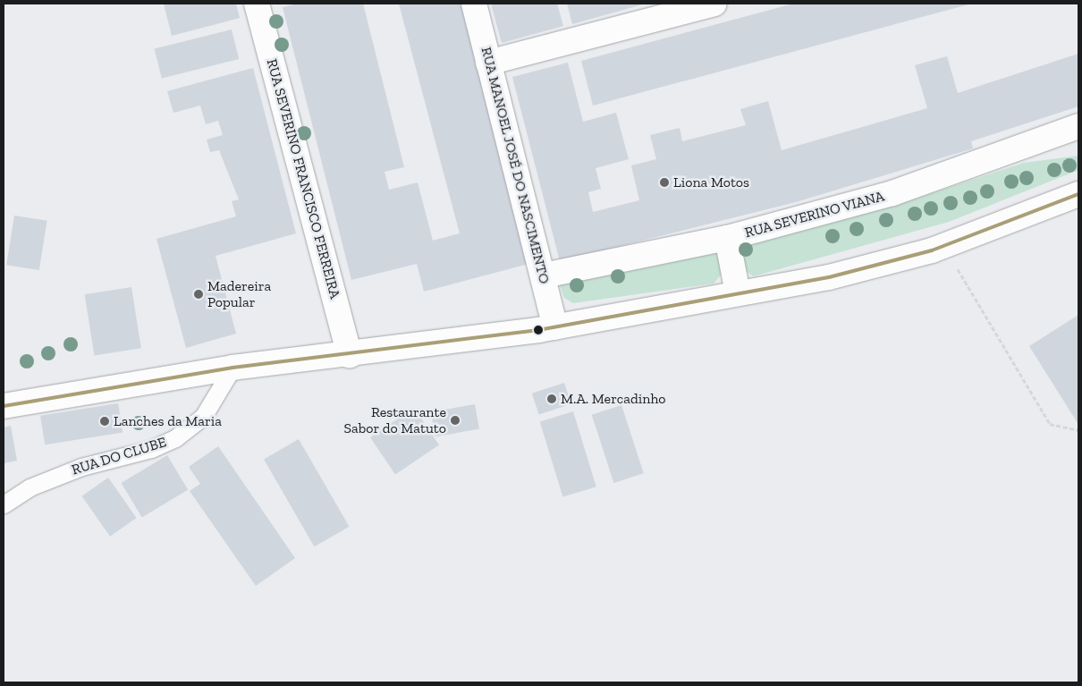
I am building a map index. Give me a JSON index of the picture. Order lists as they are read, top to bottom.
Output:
{
  "streets": {
    "street": ["RUA MANOEL JOSÉ DO NASCIMENTO", "RUA SEVERINO FRANCISCO FERREIRA", "RUA SEVERINO VIANA"],
    "lane": ["RUA DO CLUBE"]
  },
  "crossings": [
    ["RUA MANOEL JOSÉ DO NASCIMENTO", "RUA SEVERINO VIANA"]
  ],
  "places": [
    "Liona Motos",
    "Madereira Popular",
    "M.A. Mercadinho",
    "Restaurante Sabor do Matuto",
    "Lanches da Maria"
  ]
}
